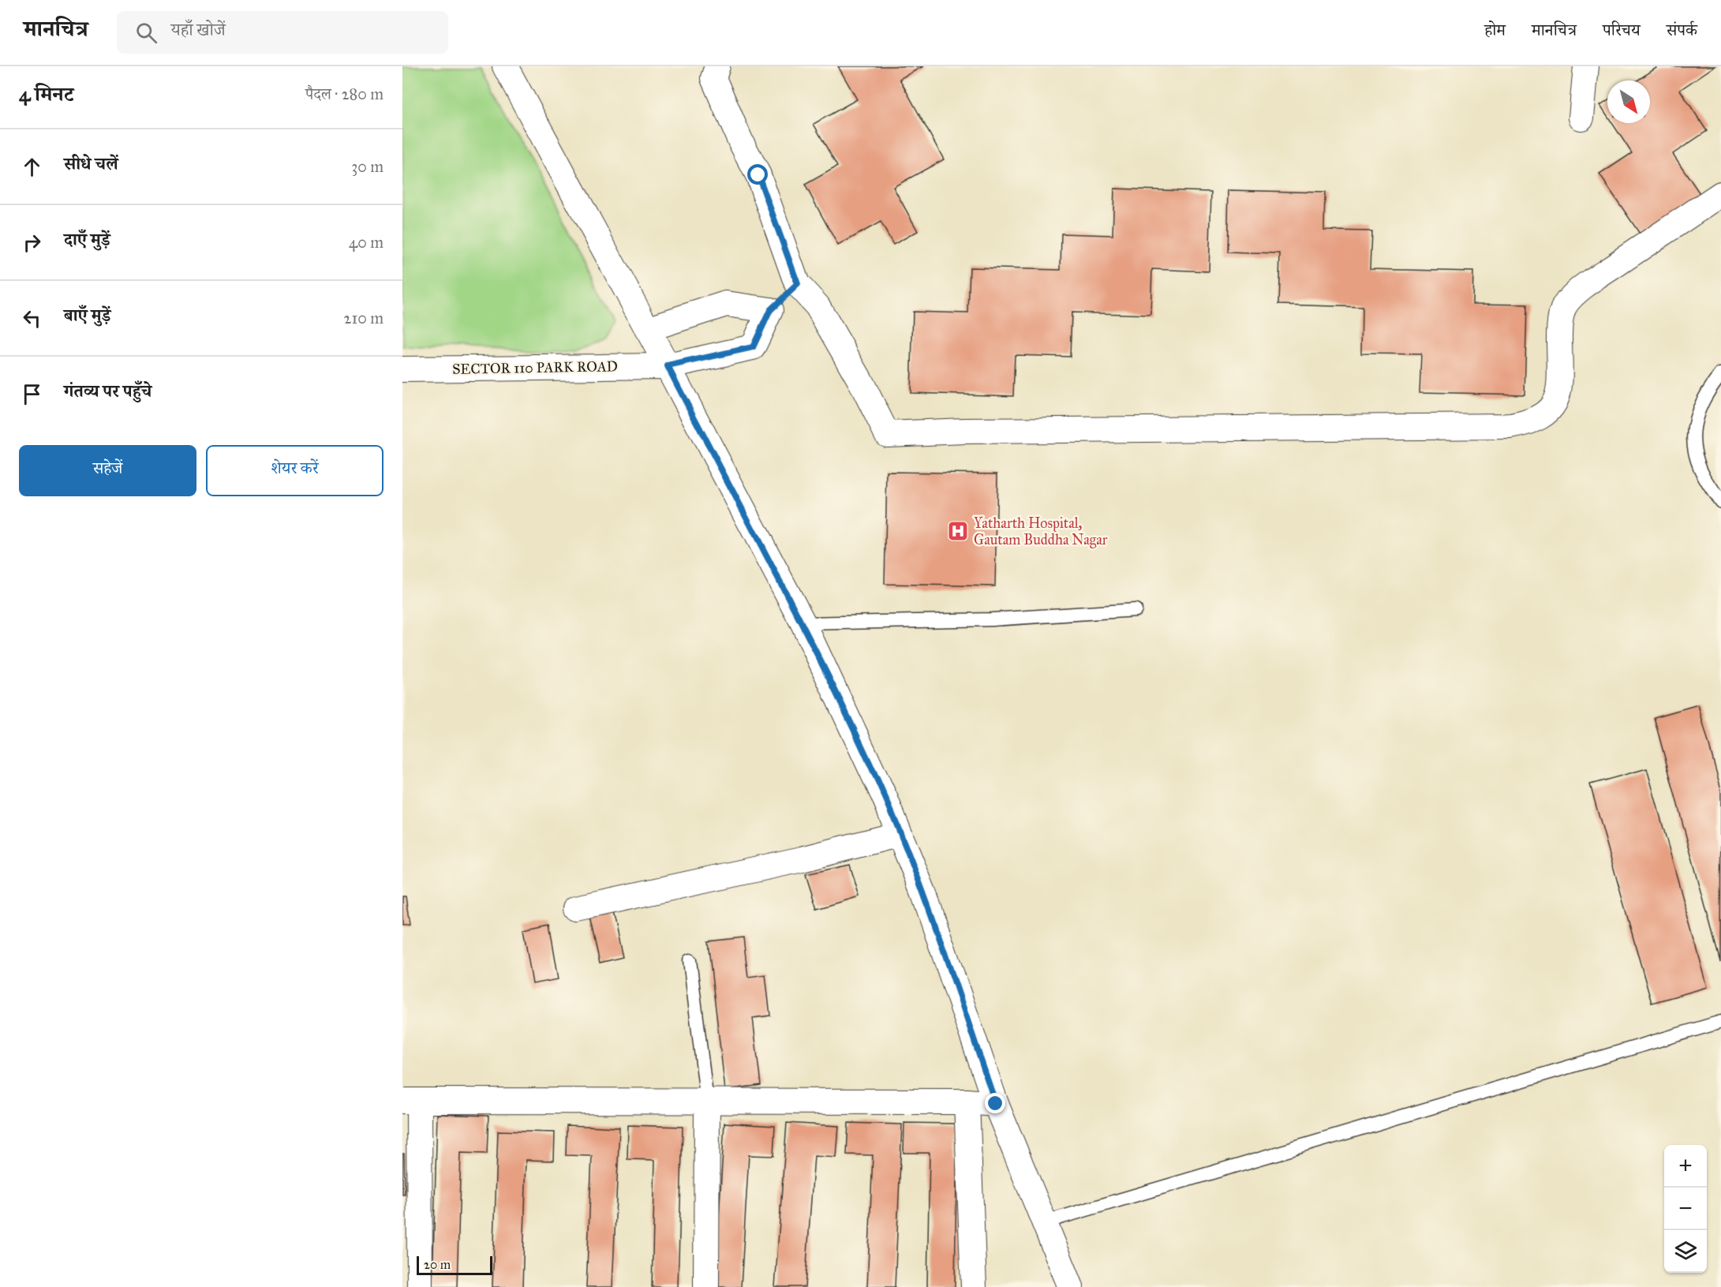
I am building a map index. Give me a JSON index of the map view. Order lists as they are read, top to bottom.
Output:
{
  "streets": {
    "street": ["SECTOR 110 PARK ROAD"]
  },
  "places": {
    "hospital": ["Yatharth Hospital, Gautam Buddha Nagar"]
  },
  "scale_bar": "20 m",
  "north": "bottom right",
  "page": {
    "header": "मानचित्र",
    "search": "यहाँ खोजें",
    "nav": [
      "होम",
      "मानचित्र",
      "परिचय",
      "संपर्क"
    ],
    "heading": ["4 मिनट", "पैदल · 280 m"],
    "list": [
      ["सीधे चलें", "30 m"],
      ["दाएँ मुड़ें", "40 m"],
      ["बाएँ मुड़ें", "210 m"],
      "गंतव्य पर पहुँचे"
    ],
    "buttons": ["सहेजें", "शेयर करें"],
    "map_buttons": ["+", "−"],
    "scale": "20 m"
  }
}
